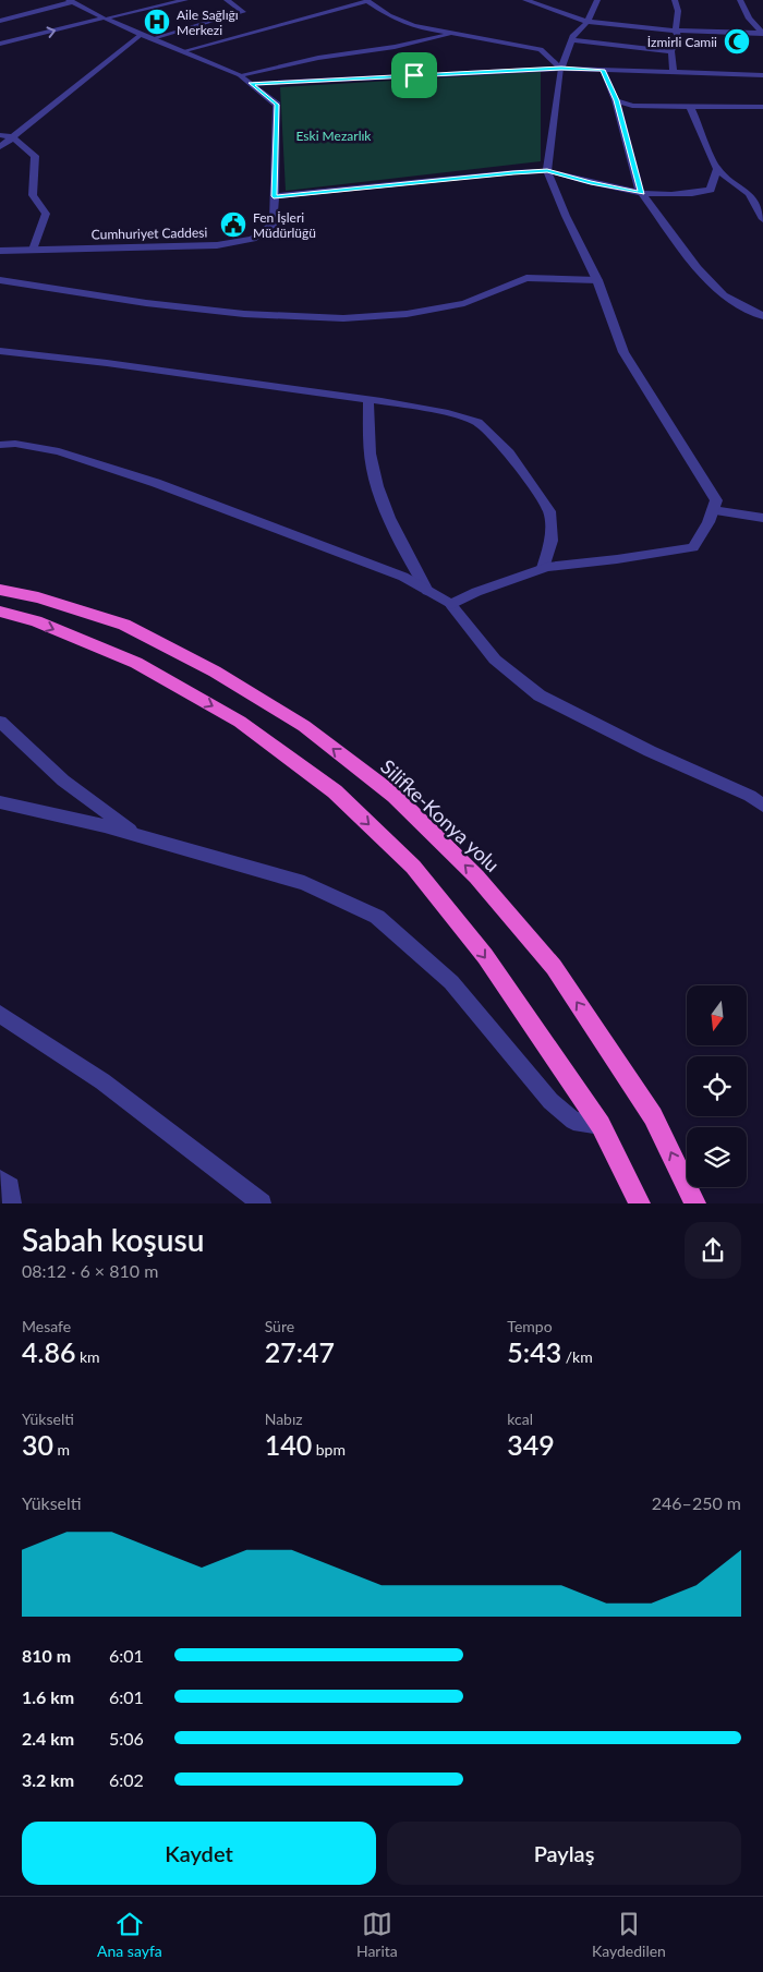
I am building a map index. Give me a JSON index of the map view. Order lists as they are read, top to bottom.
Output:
{
  "streets": {
    "highway": ["Silifke-Konya yolu"],
    "street": ["Cumhuriyet Caddesi"]
  },
  "parks": ["Eski Mezarlık"],
  "places": {
    "hospital": ["Aile Sağlığı Merkezi"],
    "mosque": ["İzmirli Camii"],
    "public building": ["Fen İşleri Müdürlüğü"]
  },
  "north": "bottom",
  "page": {
    "heading": ["Sabah koşusu", "08:12 · 6 × 810 m"],
    "stats": [
      ["Mesafe", "4.86 km"],
      ["Süre", "27:47"],
      ["Tempo", "5:43 /km"],
      ["Yükselti", "30 m"],
      ["Nabız", "140 bpm"],
      ["kcal", "349"]
    ],
    "chart": ["Yükselti", "246–250 m"],
    "list": [
      {
        "name": "810 m",
        "note": "6:01"
      },
      {
        "name": "1.6 km",
        "note": "6:01"
      },
      {
        "name": "2.4 km",
        "note": "5:06"
      },
      {
        "name": "3.2 km",
        "note": "6:02"
      }
    ],
    "buttons": ["Kaydet", "Paylaş"],
    "tabs": ["Ana sayfa", "Harita", "Kaydedilen"]
  }
}
